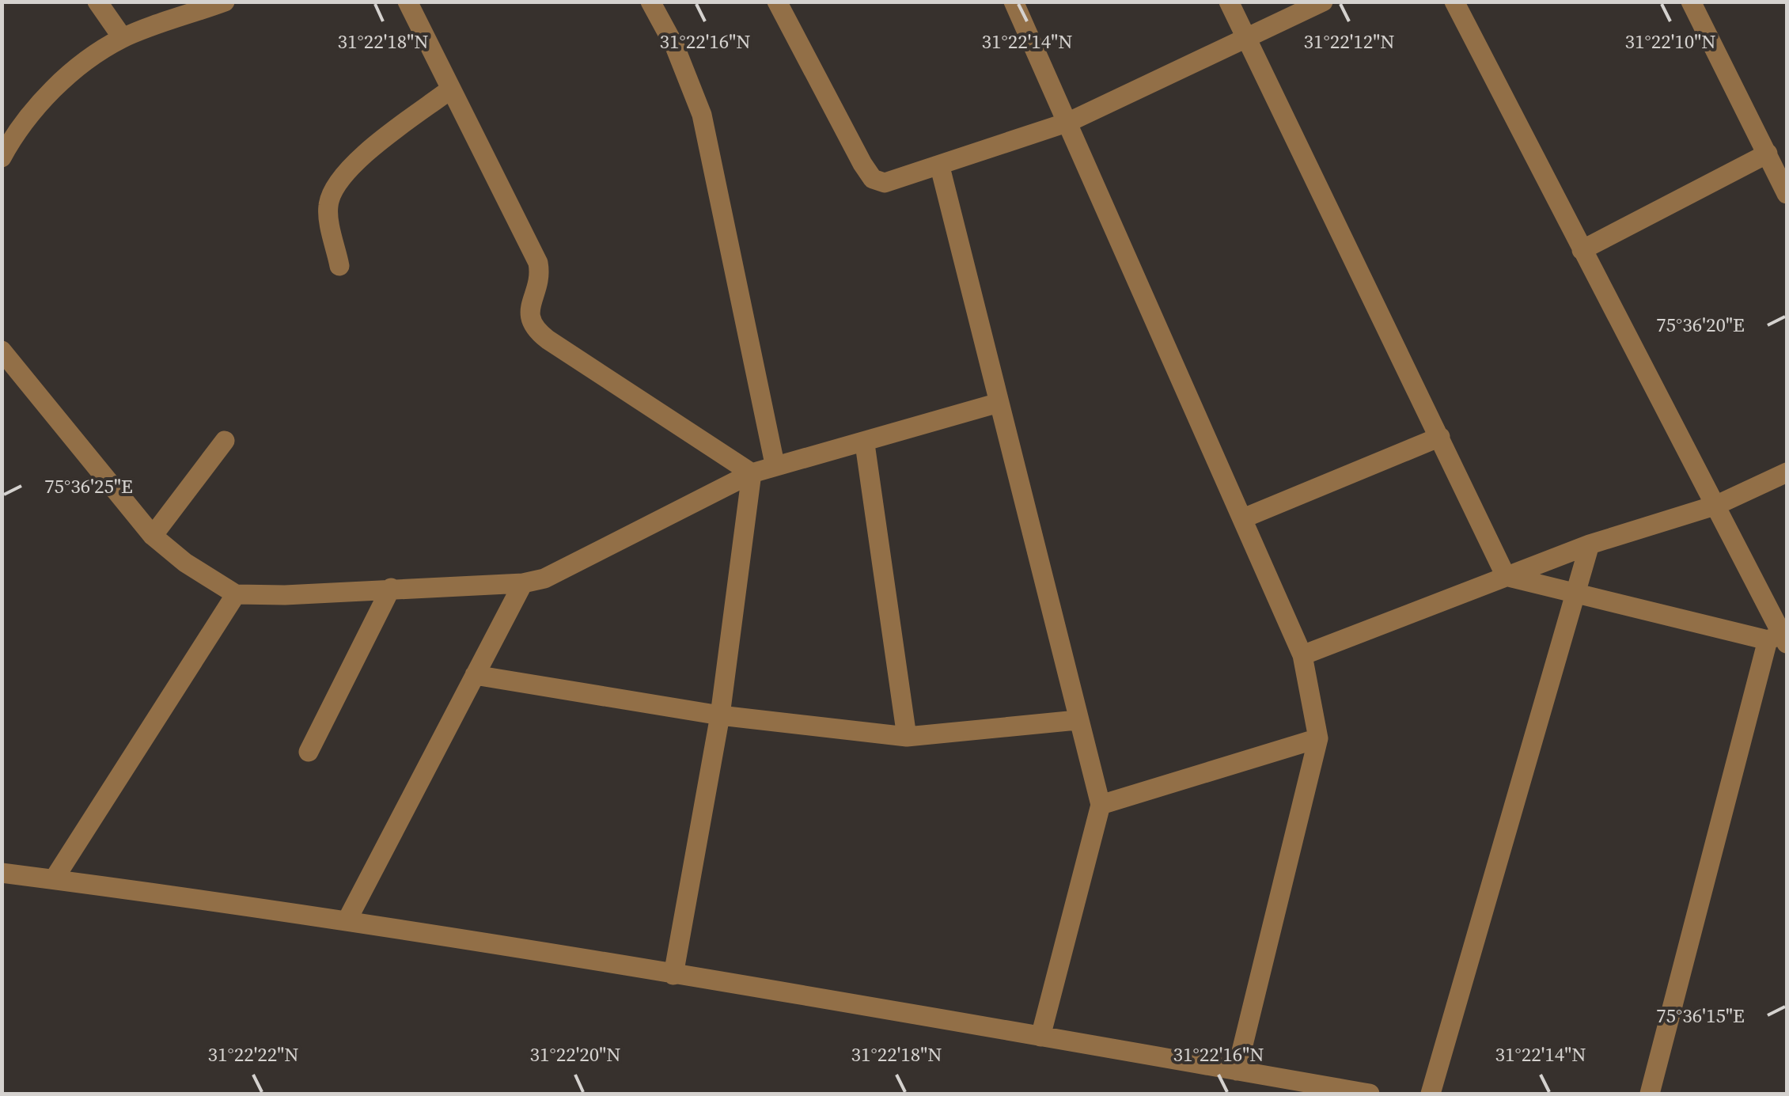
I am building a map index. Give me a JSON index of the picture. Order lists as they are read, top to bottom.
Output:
{
  "coordinates": [
    "31°22'18\"N",
    "31°22'12\"N",
    "31°22'16\"N",
    "31°22'14\"N",
    "31°22'10\"N",
    "75°36'20\"E",
    "75°36'25\"E",
    "75°36'15\"E",
    "31°22'22\"N",
    "31°22'20\"N"
  ]
}
